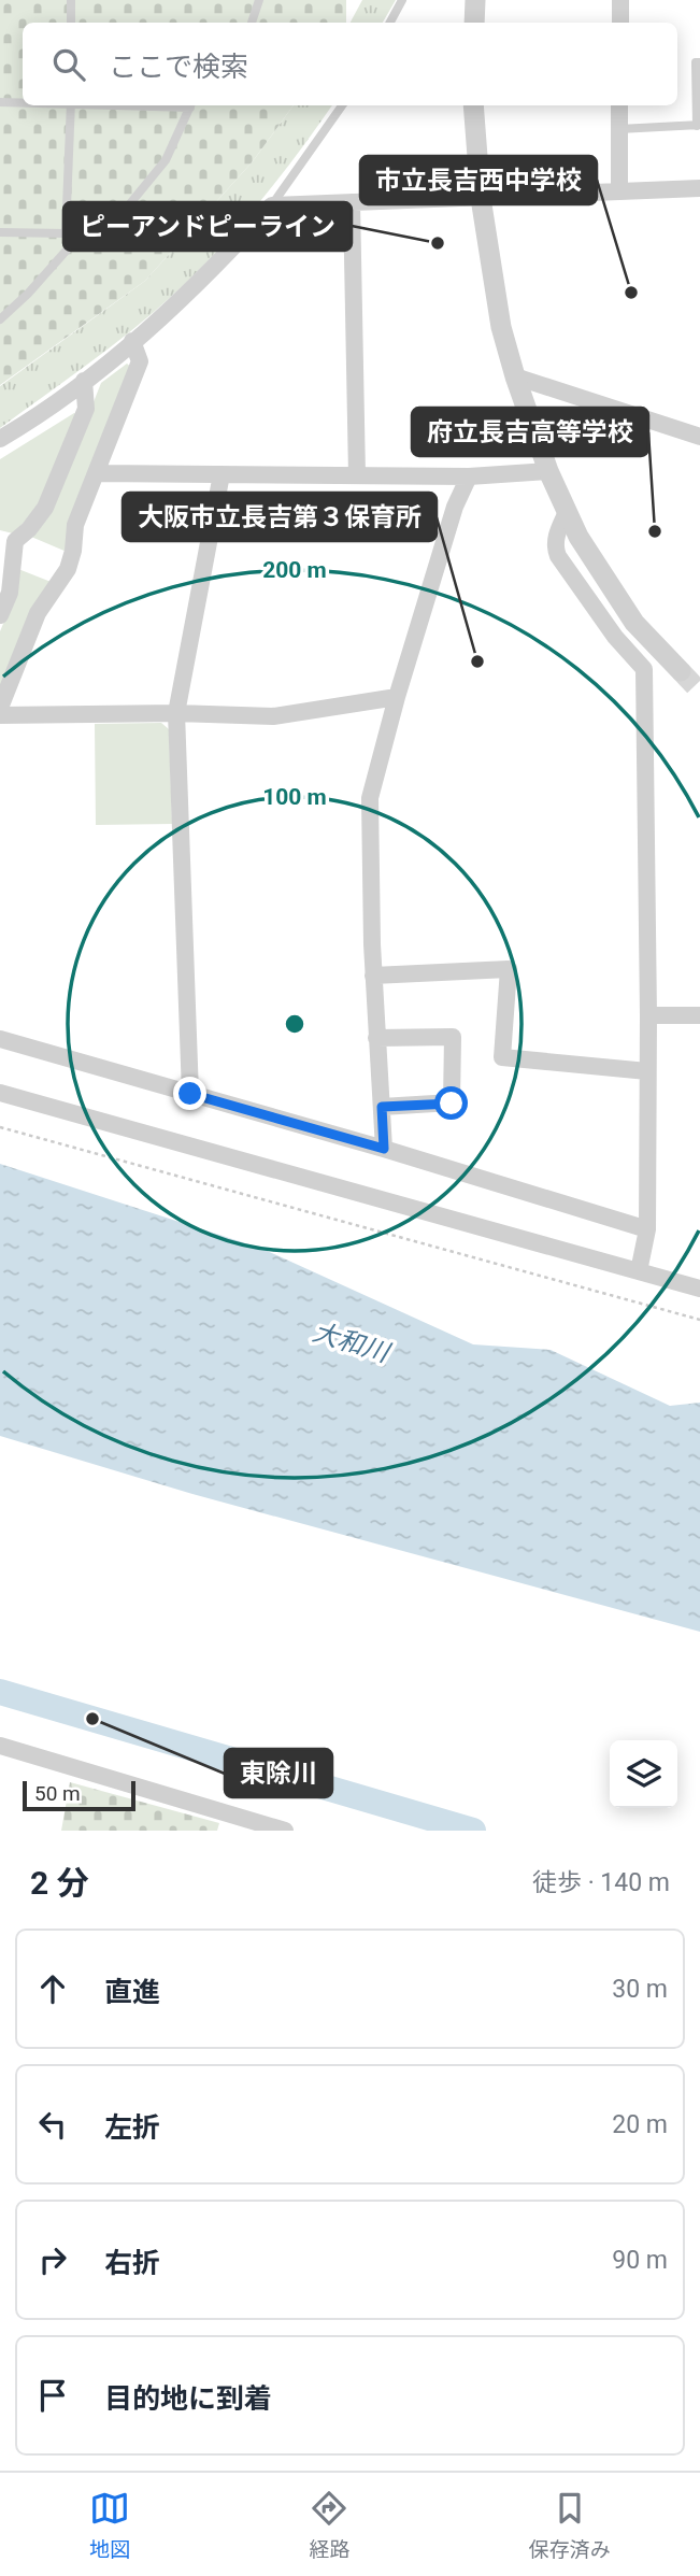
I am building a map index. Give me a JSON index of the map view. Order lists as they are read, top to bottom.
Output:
{
  "water": ["大和川"],
  "places": [
    "ピーアンドピーライン",
    "市立長吉西中学校",
    "府立長吉高等学校",
    "大阪市立長吉第３保育所",
    "東除川"
  ],
  "scale_bar": "50 m",
  "page": {
    "search": "ここで検索",
    "scale": "50 m",
    "heading": ["2 分", "徒歩 · 140 m"],
    "list": [
      ["直進", "30 m"],
      ["左折", "20 m"],
      ["右折", "90 m"],
      "目的地に到着"
    ],
    "nav": ["地図", "経路", "保存済み"]
  },
  "rings": ["200 m", "100 m"]
}
